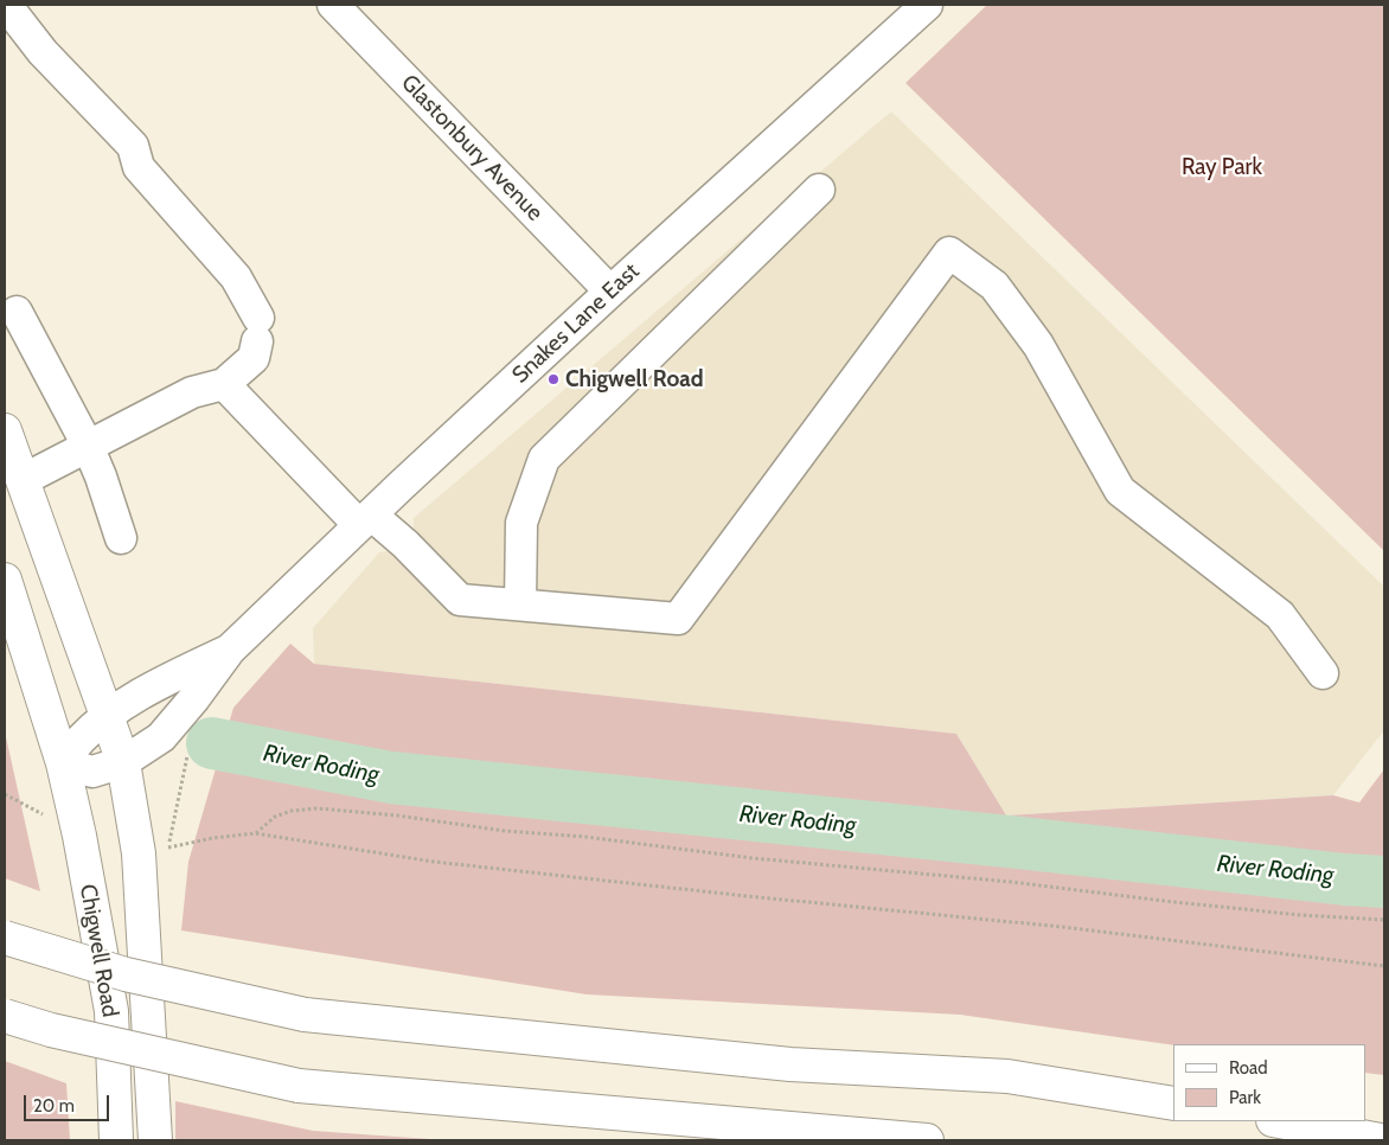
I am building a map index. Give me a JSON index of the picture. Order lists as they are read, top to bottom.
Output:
{
  "streets": {
    "main road": ["Chigwell Road"],
    "street": ["Glastonbury Avenue", "Snakes Lane East"]
  },
  "crossings": [
    ["Glastonbury Avenue", "Snakes Lane East"],
    ["Snakes Lane East", "Chigwell Road"]
  ],
  "water": ["River Roding"],
  "parks": ["Ray Park"],
  "places": ["Chigwell Road"],
  "legend": ["Road", "Park"],
  "scale_bar": "20 m"
}
